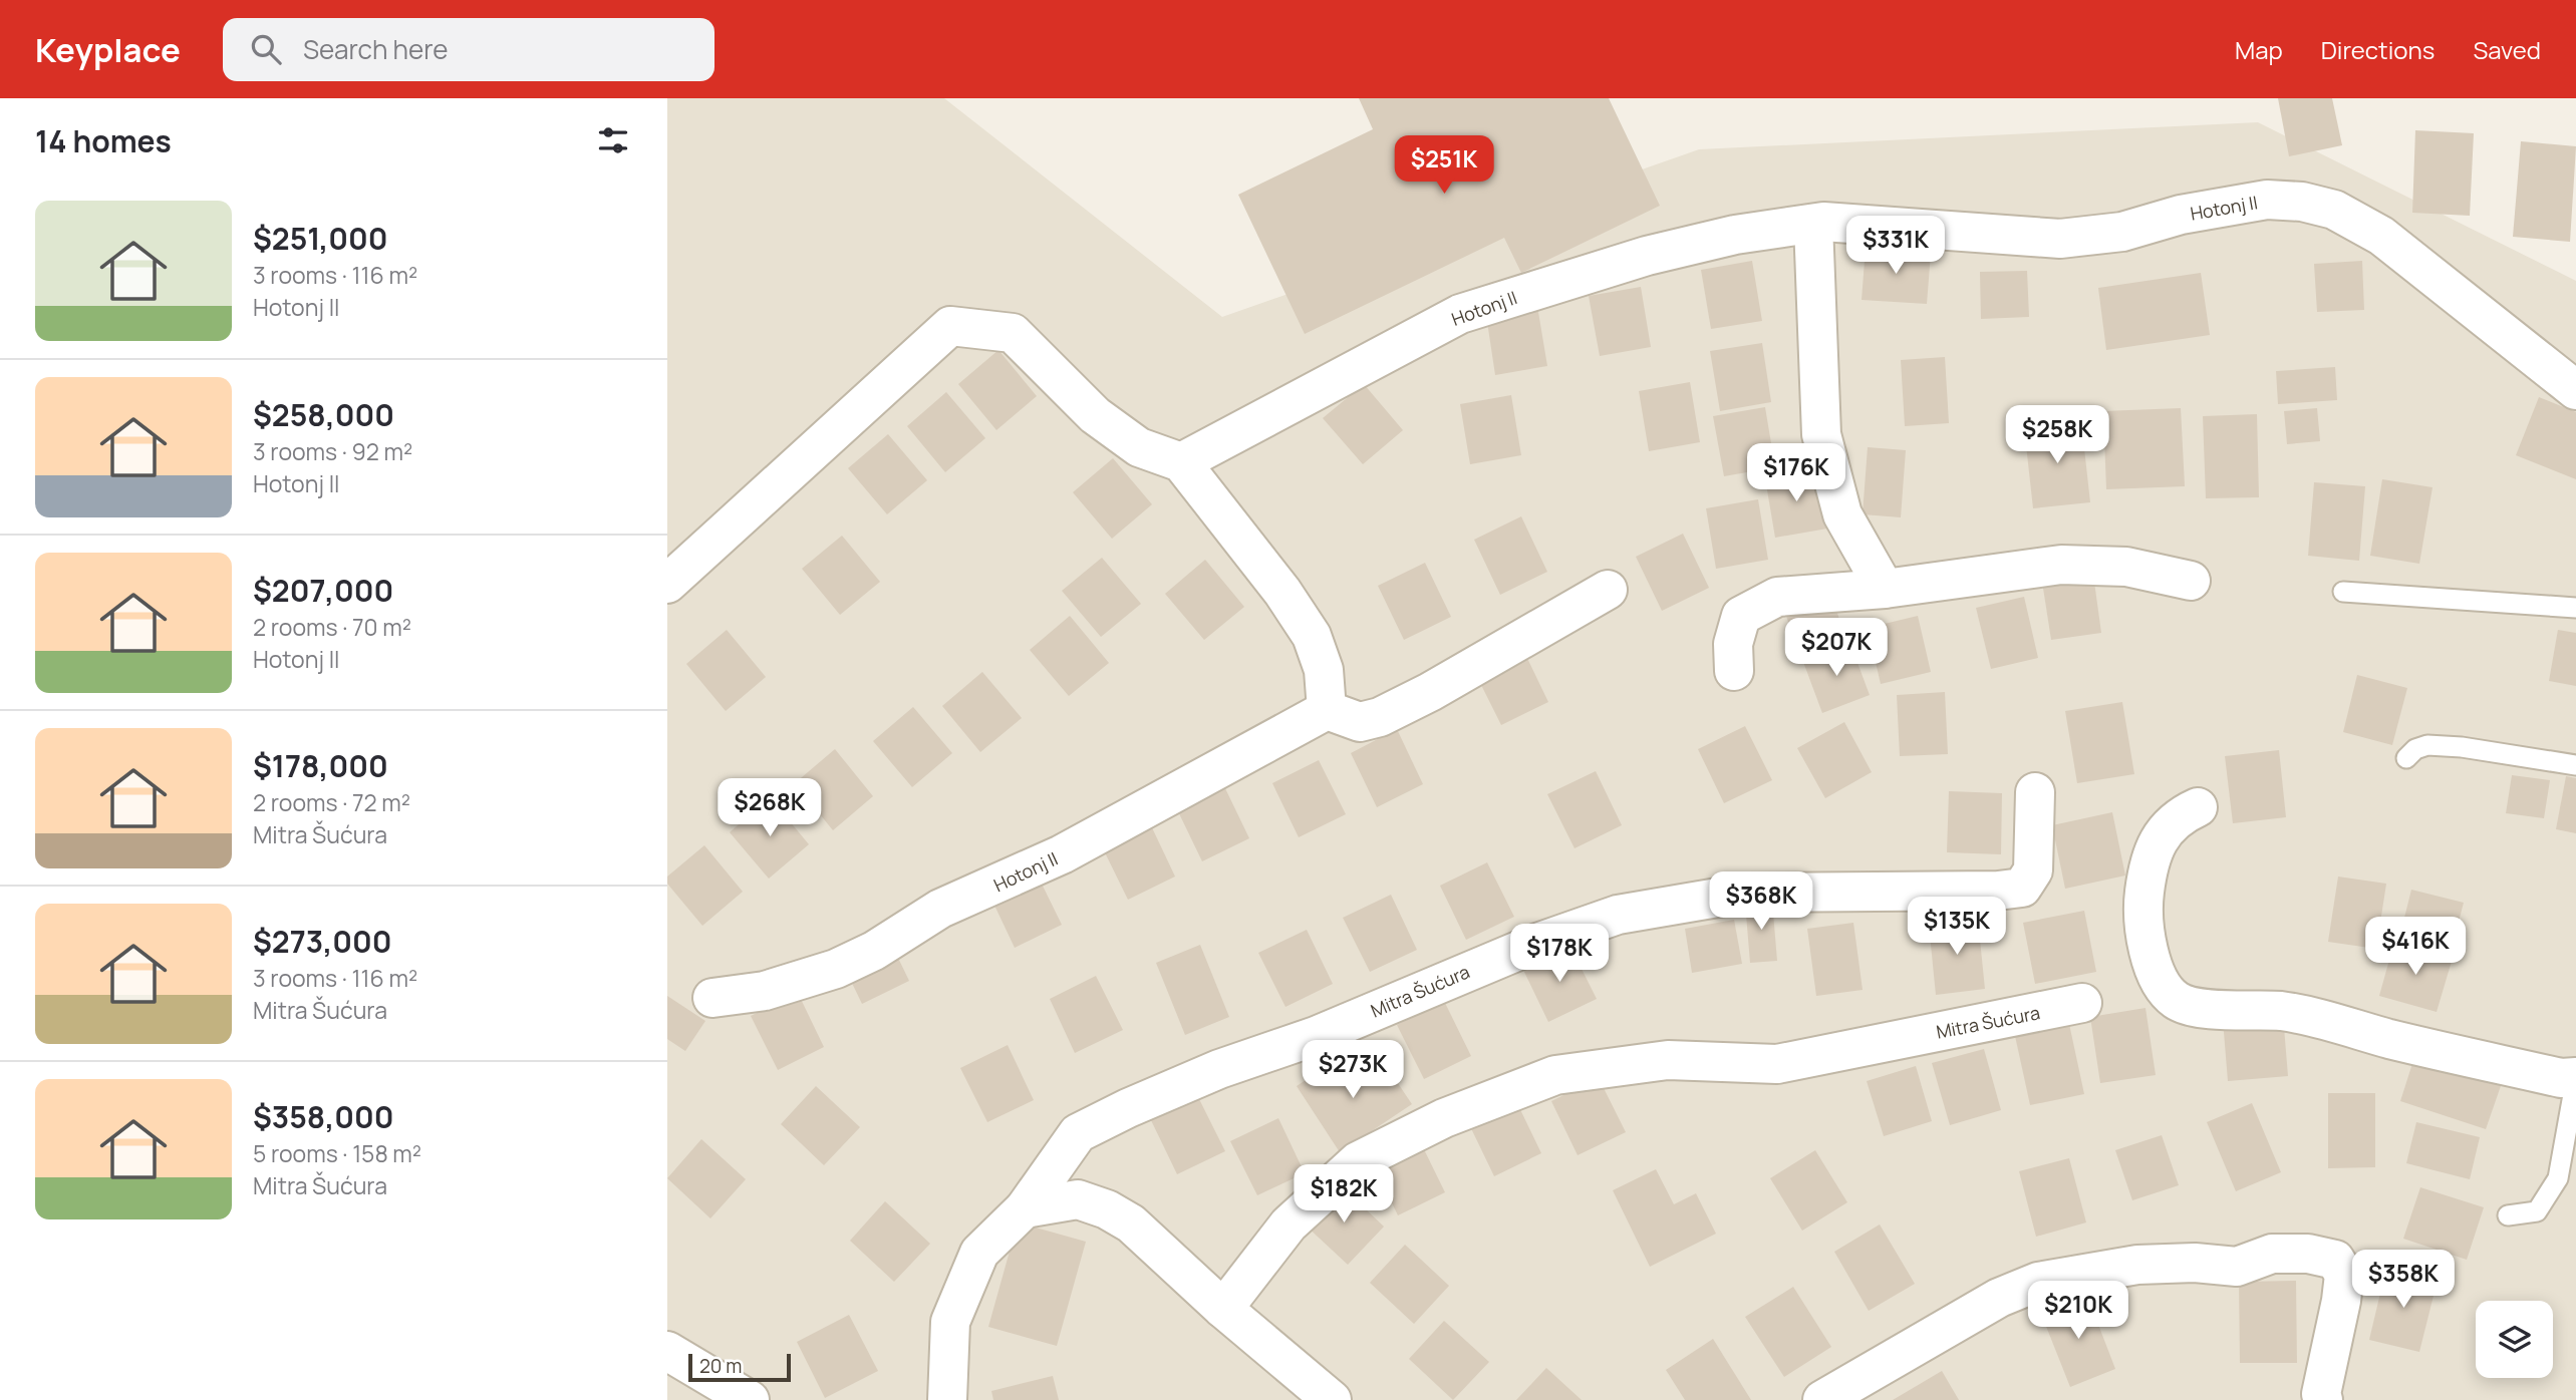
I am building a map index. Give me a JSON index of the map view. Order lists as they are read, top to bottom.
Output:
{
  "streets": {
    "street": ["Hotonj II", "Mitra Šućura"]
  },
  "scale_bar": "20 m",
  "page": {
    "header": "Keyplace",
    "search": "Search here",
    "nav": ["Map", "Directions", "Saved"],
    "heading": "14 homes",
    "price": [
      "$251K",
      "$331K",
      "$258K",
      "$176K",
      "$207K",
      "$268K",
      "$368K",
      "$135K",
      "$416K",
      "$178K",
      "$273K",
      "$182K",
      "$358K",
      "$210K"
    ],
    "list": [
      {
        "name": "$251,000",
        "note": "3 rooms · 116 m² · Hotonj II"
      },
      {
        "name": "$258,000",
        "note": "3 rooms · 92 m² · Hotonj II"
      },
      {
        "name": "$207,000",
        "note": "2 rooms · 70 m² · Hotonj II"
      },
      {
        "name": "$178,000",
        "note": "2 rooms · 72 m² · Mitra Šućura"
      },
      {
        "name": "$273,000",
        "note": "3 rooms · 116 m² · Mitra Šućura"
      },
      {
        "name": "$358,000",
        "note": "5 rooms · 158 m² · Mitra Šućura"
      }
    ],
    "scale": "20 m"
  }
}
